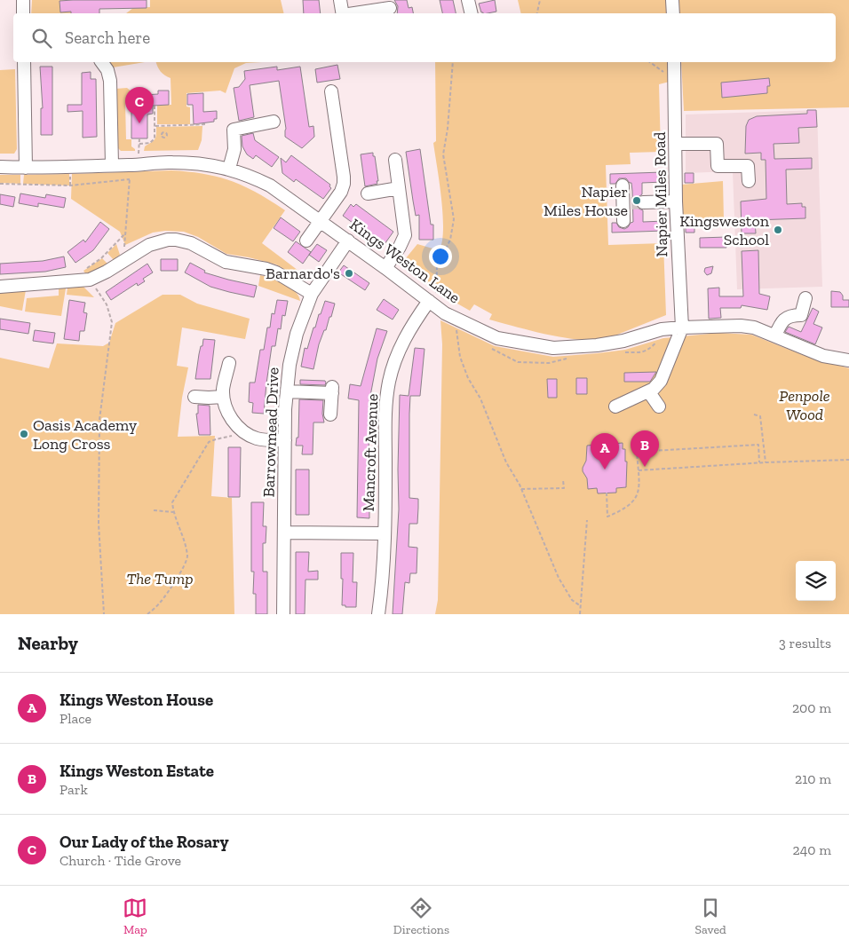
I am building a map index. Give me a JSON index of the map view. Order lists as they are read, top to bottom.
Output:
{
  "streets": {
    "street": [
      "Napier Miles Road",
      "Kings Weston Lane",
      "Barrowmead Drive",
      "Mancroft Avenue"
    ]
  },
  "crossings": [
    ["Napier Miles Road", "Kings Weston Lane"],
    ["Kings Weston Lane", "Barrowmead Drive"],
    ["Kings Weston Lane", "Mancroft Avenue"]
  ],
  "parks": ["Penpole Wood", "The Tump"],
  "places": [
    "Napier Miles House",
    "Kingsweston School",
    "Barnardo's",
    "Oasis Academy Long Cross"
  ],
  "page": {
    "search": "Search here",
    "pins": ["C", "B", "A"],
    "heading": ["Nearby", "3 results"],
    "list": [
      {
        "mark": "A",
        "name": "Kings Weston House",
        "note": "Place",
        "value": "200 m"
      },
      {
        "mark": "B",
        "name": "Kings Weston Estate",
        "note": "Park",
        "value": "210 m"
      },
      {
        "mark": "C",
        "name": "Our Lady of the Rosary",
        "note": "Church · Tide Grove",
        "value": "240 m"
      }
    ],
    "nav": ["Map", "Directions", "Saved"]
  }
}
